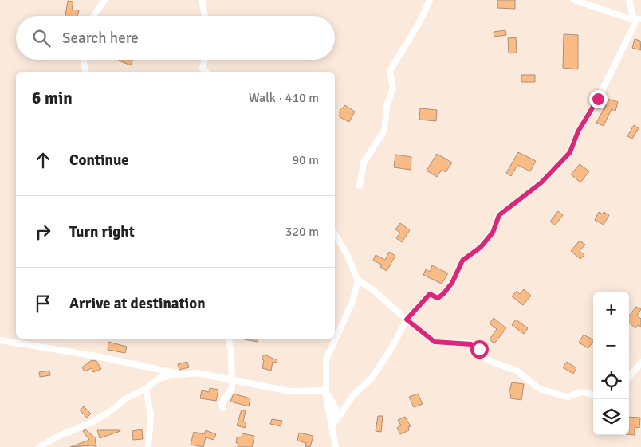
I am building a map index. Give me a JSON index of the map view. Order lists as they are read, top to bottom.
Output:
{
  "page": {
    "search": "Search here",
    "heading": ["6 min", "Walk · 410 m"],
    "list": [
      ["Continue", "90 m"],
      ["Turn right", "320 m"],
      "Arrive at destination"
    ],
    "map_buttons": ["+", "−"]
  }
}
